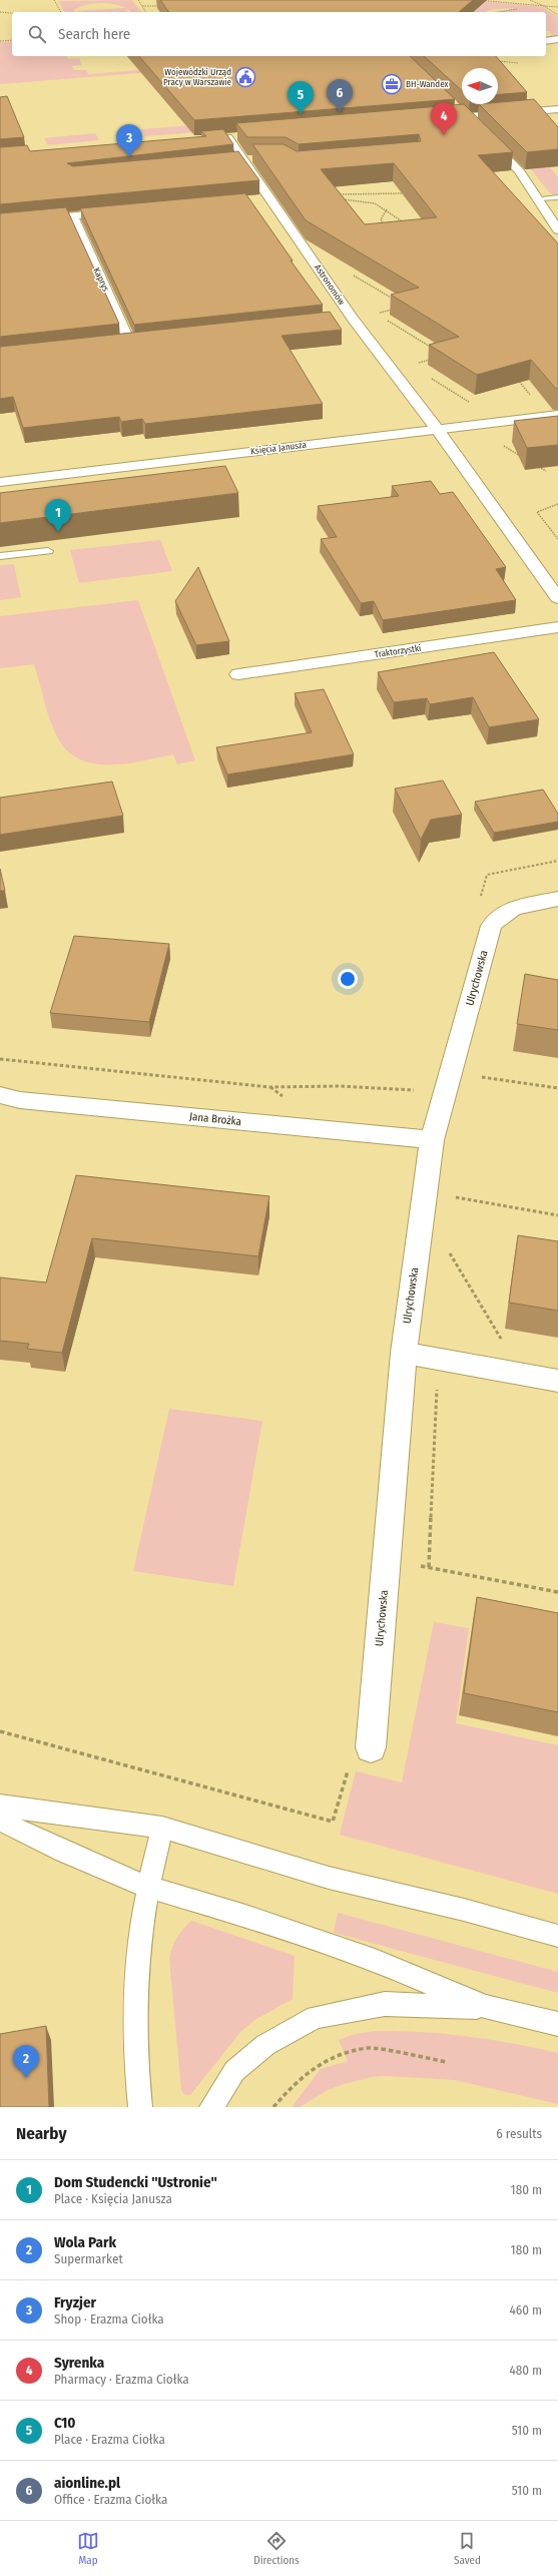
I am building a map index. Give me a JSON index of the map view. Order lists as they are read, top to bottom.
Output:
{
  "streets": {
    "street": [
      "Kaprys",
      "Astronomów",
      "Księcia Janusza",
      "Traktorzystki",
      "Ulrychowska",
      "Jana Brożka"
    ]
  },
  "crossings": [
    ["Astronomów", "Księcia Janusza"],
    ["Ulrychowska", "Jana Brożka"]
  ],
  "places": {
    "public building": ["Wojewódzki Urząd Pracy w Warszawie"],
    "office": ["BH-Wandex"]
  },
  "north": "left",
  "page": {
    "search": "Search here",
    "pins": [
      "6",
      "5",
      "4",
      "3",
      "1",
      "2"
    ],
    "heading": ["Nearby", "6 results"],
    "list": [
      {
        "mark": "1",
        "name": "Dom Studencki \"Ustronie\"",
        "note": "Place · Księcia Janusza",
        "value": "180 m"
      },
      {
        "mark": "2",
        "name": "Wola Park",
        "note": "Supermarket",
        "value": "180 m"
      },
      {
        "mark": "3",
        "name": "Fryzjer",
        "note": "Shop · Erazma Ciołka",
        "value": "460 m"
      },
      {
        "mark": "4",
        "name": "Syrenka",
        "note": "Pharmacy · Erazma Ciołka",
        "value": "480 m"
      },
      {
        "mark": "5",
        "name": "C10",
        "note": "Place · Erazma Ciołka",
        "value": "510 m"
      },
      {
        "mark": "6",
        "name": "aionline.pl",
        "note": "Office · Erazma Ciołka",
        "value": "510 m"
      }
    ],
    "nav": ["Map", "Directions", "Saved"]
  }
}
